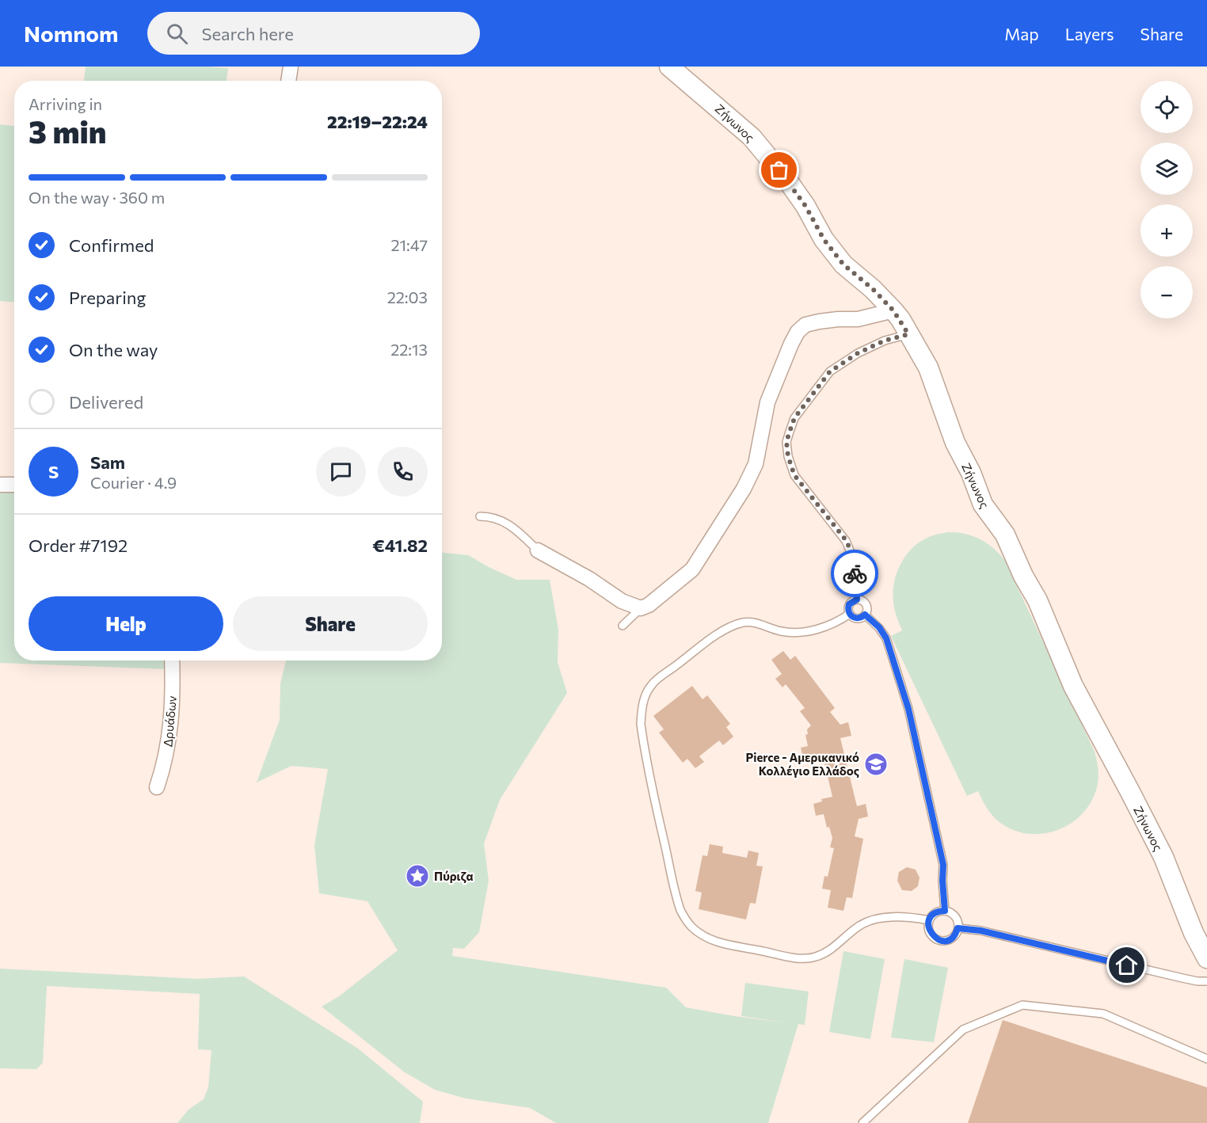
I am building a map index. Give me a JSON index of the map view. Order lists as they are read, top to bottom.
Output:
{
  "streets": {
    "street": ["Ζήνωνος", "Δρυάδων"]
  },
  "places": {
    "school or university": ["Pierce - Αμερικανικό Κολλέγιο Ελλάδος"],
    "place": ["Πύριζα"]
  },
  "page": {
    "header": "Nomnom",
    "search": "Search here",
    "nav": ["Map", "Layers", "Share"],
    "map_buttons": ["+", "−"],
    "heading": ["3 min", "Arriving in", "22:19–22:24"],
    "panel": [
      "Sam",
      "Courier · 4.9",
      "Order #7192",
      "€41.82"
    ],
    "bar": "On the way · 360 m",
    "list": [
      ["Confirmed", "21:47"],
      ["Preparing", "22:03"],
      ["On the way", "22:13"],
      "Delivered"
    ],
    "round": "S",
    "buttons": ["Help", "Share"]
  }
}
